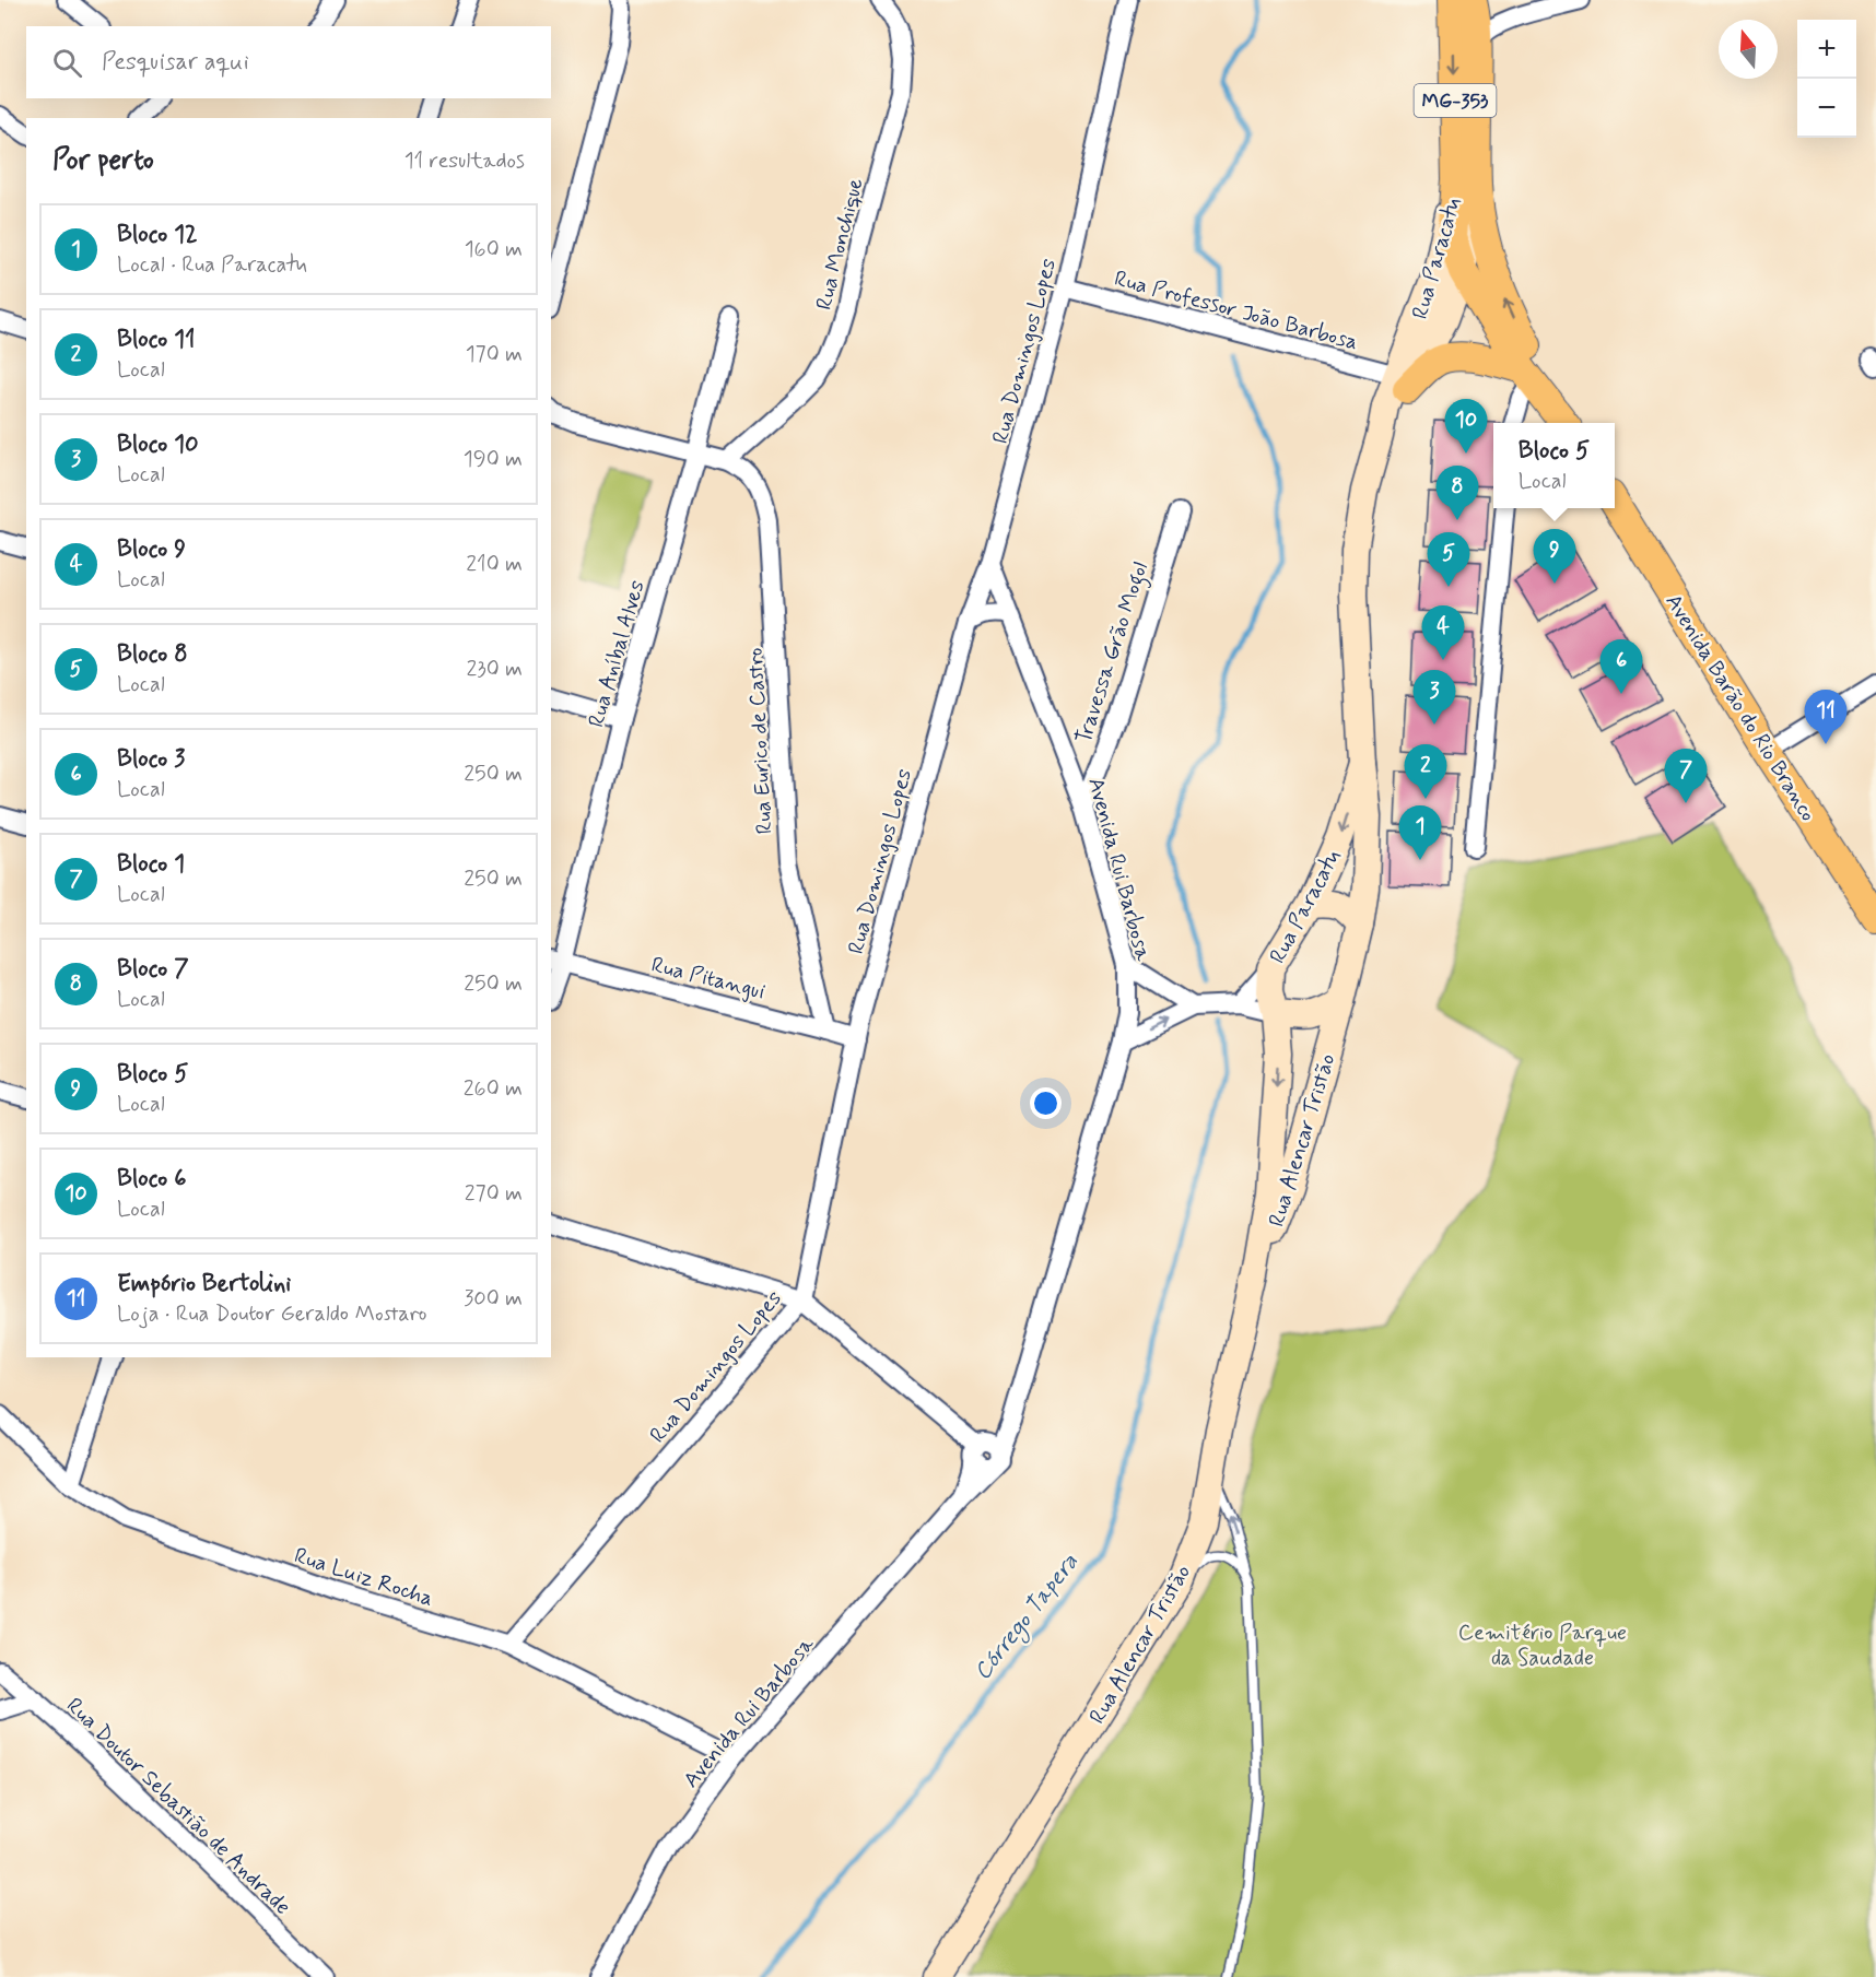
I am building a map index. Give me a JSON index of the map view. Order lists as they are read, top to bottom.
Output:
{
  "streets": {
    "main road": [
      "MG-353",
      "Rua Paracatu",
      "Avenida Barão do Rio Branco",
      "Rua Alencar Tristão"
    ],
    "street": [
      "Rua Monchique",
      "Rua Professor João Barbosa",
      "Rua Domingos Lopes",
      "Travessa Grão Mogol",
      "Rua Aníbal Alves",
      "Rua Eurico de Castro",
      "Avenida Rui Barbosa",
      "Rua Pitangui",
      "Rua Luiz Rocha",
      "Rua Doutor Sebastião de Andrade"
    ]
  },
  "crossings": [
    ["MG-353", "Rua Paracatu"],
    ["Rua Monchique", "Rua Eurico de Castro"],
    ["Rua Paracatu", "Rua Professor João Barbosa"],
    ["Rua Paracatu", "Rua Alencar Tristão"],
    ["Rua Professor João Barbosa", "Rua Domingos Lopes"],
    ["Rua Domingos Lopes", "Avenida Rui Barbosa"],
    ["Rua Domingos Lopes", "Rua Pitangui"],
    ["Rua Domingos Lopes", "Rua Luiz Rocha"],
    ["Travessa Grão Mogol", "Avenida Rui Barbosa"],
    ["Rua Aníbal Alves", "Rua Pitangui"],
    ["Rua Eurico de Castro", "Rua Pitangui"],
    ["Avenida Rui Barbosa", "Rua Luiz Rocha"]
  ],
  "water": ["Córrego Tapera"],
  "parks": ["Cemitério Parque da Saudade"],
  "north": "top",
  "page": {
    "map_buttons": ["+", "−"],
    "search": "Pesquisar aqui",
    "heading": ["Por perto", "11 resultados"],
    "list": [
      {
        "mark": "1",
        "name": "Bloco 12",
        "note": "Local · Rua Paracatu",
        "value": "160 m"
      },
      {
        "mark": "2",
        "name": "Bloco 11",
        "note": "Local",
        "value": "170 m"
      },
      {
        "mark": "3",
        "name": "Bloco 10",
        "note": "Local",
        "value": "190 m"
      },
      {
        "mark": "4",
        "name": "Bloco 9",
        "note": "Local",
        "value": "210 m"
      },
      {
        "mark": "5",
        "name": "Bloco 8",
        "note": "Local",
        "value": "230 m"
      },
      {
        "mark": "6",
        "name": "Bloco 3",
        "note": "Local",
        "value": "250 m"
      },
      {
        "mark": "7",
        "name": "Bloco 1",
        "note": "Local",
        "value": "250 m"
      },
      {
        "mark": "8",
        "name": "Bloco 7",
        "note": "Local",
        "value": "250 m"
      },
      {
        "mark": "9",
        "name": "Bloco 5",
        "note": "Local",
        "value": "260 m"
      },
      {
        "mark": "10",
        "name": "Bloco 6",
        "note": "Local",
        "value": "270 m"
      },
      {
        "mark": "11",
        "name": "Empório Bertolini",
        "note": "Loja · Rua Doutor Geraldo Mostaro",
        "value": "300 m"
      }
    ],
    "pins": [
      "10",
      "8",
      "9",
      "5",
      "4",
      "6",
      "3",
      "11",
      "2",
      "7",
      "1"
    ],
    "popup": ["Bloco 5", "Local"]
  }
}
